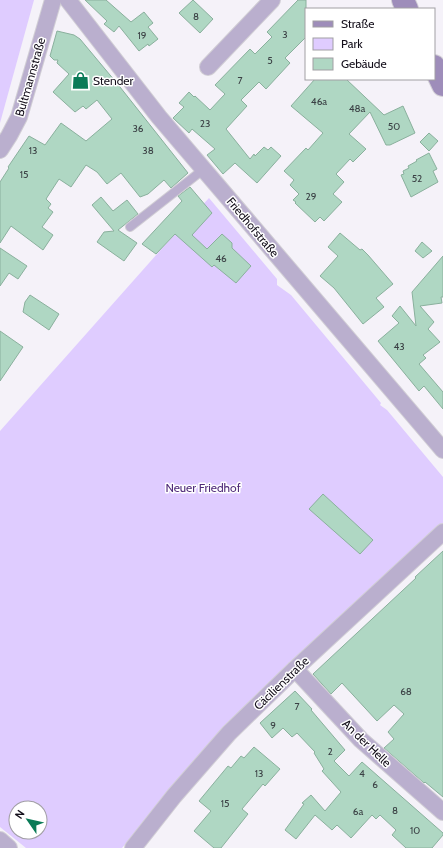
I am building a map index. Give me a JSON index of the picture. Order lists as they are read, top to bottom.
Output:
{
  "streets": {
    "street": [
      "Bultmannstraße",
      "Friedhofstraße",
      "Cäcilienstraße",
      "An der Helle"
    ]
  },
  "crossings": [
    ["Cäcilienstraße", "An der Helle"]
  ],
  "parks": ["Neuer Friedhof"],
  "places": {
    "shop": ["Stender"]
  },
  "house_numbers": [
    "8",
    "3",
    "19",
    "5",
    "7",
    "46a",
    "48a",
    "23",
    "50",
    "36",
    "13",
    "38",
    "15",
    "52",
    "29",
    "46",
    "43",
    "68",
    "7",
    "9",
    "2",
    "13",
    "4",
    "6",
    "15",
    "8",
    "6a",
    "10"
  ],
  "legend": ["Straße", "Park", "Gebäude"],
  "north": "top left"
}
